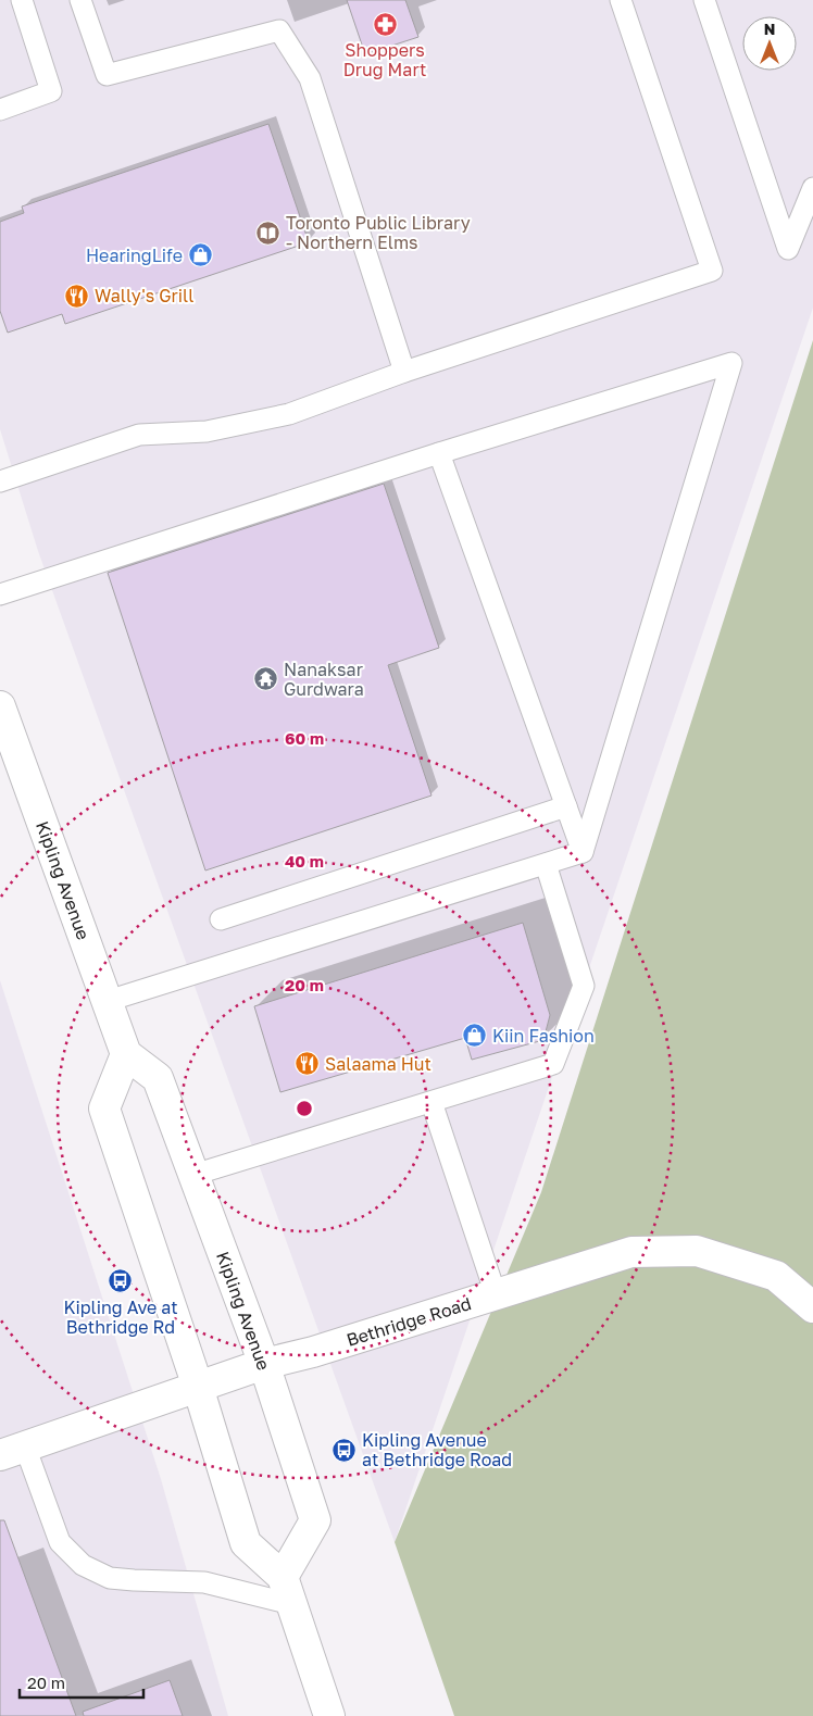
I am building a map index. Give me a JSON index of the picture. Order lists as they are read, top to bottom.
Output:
{
  "streets": {
    "main road": ["Kipling Avenue", "Bethridge Road"]
  },
  "crossings": [
    ["Kipling Avenue", "Bethridge Road"]
  ],
  "places": {
    "pharmacy": ["Shoppers Drug Mart"],
    "library": ["Toronto Public Library - Northern Elms"],
    "shop": ["HearingLife", "Kiin Fashion"],
    "restaurant": ["Wally's Grill", "Salaama Hut"],
    "temple": ["Nanaksar Gurdwara"],
    "bus stop": ["Kipling Ave at Bethridge Rd", "Kipling Avenue at Bethridge Road"]
  },
  "scale_bar": "20 m",
  "north": "top",
  "rings": ["60 m", "40 m", "20 m"]
}
